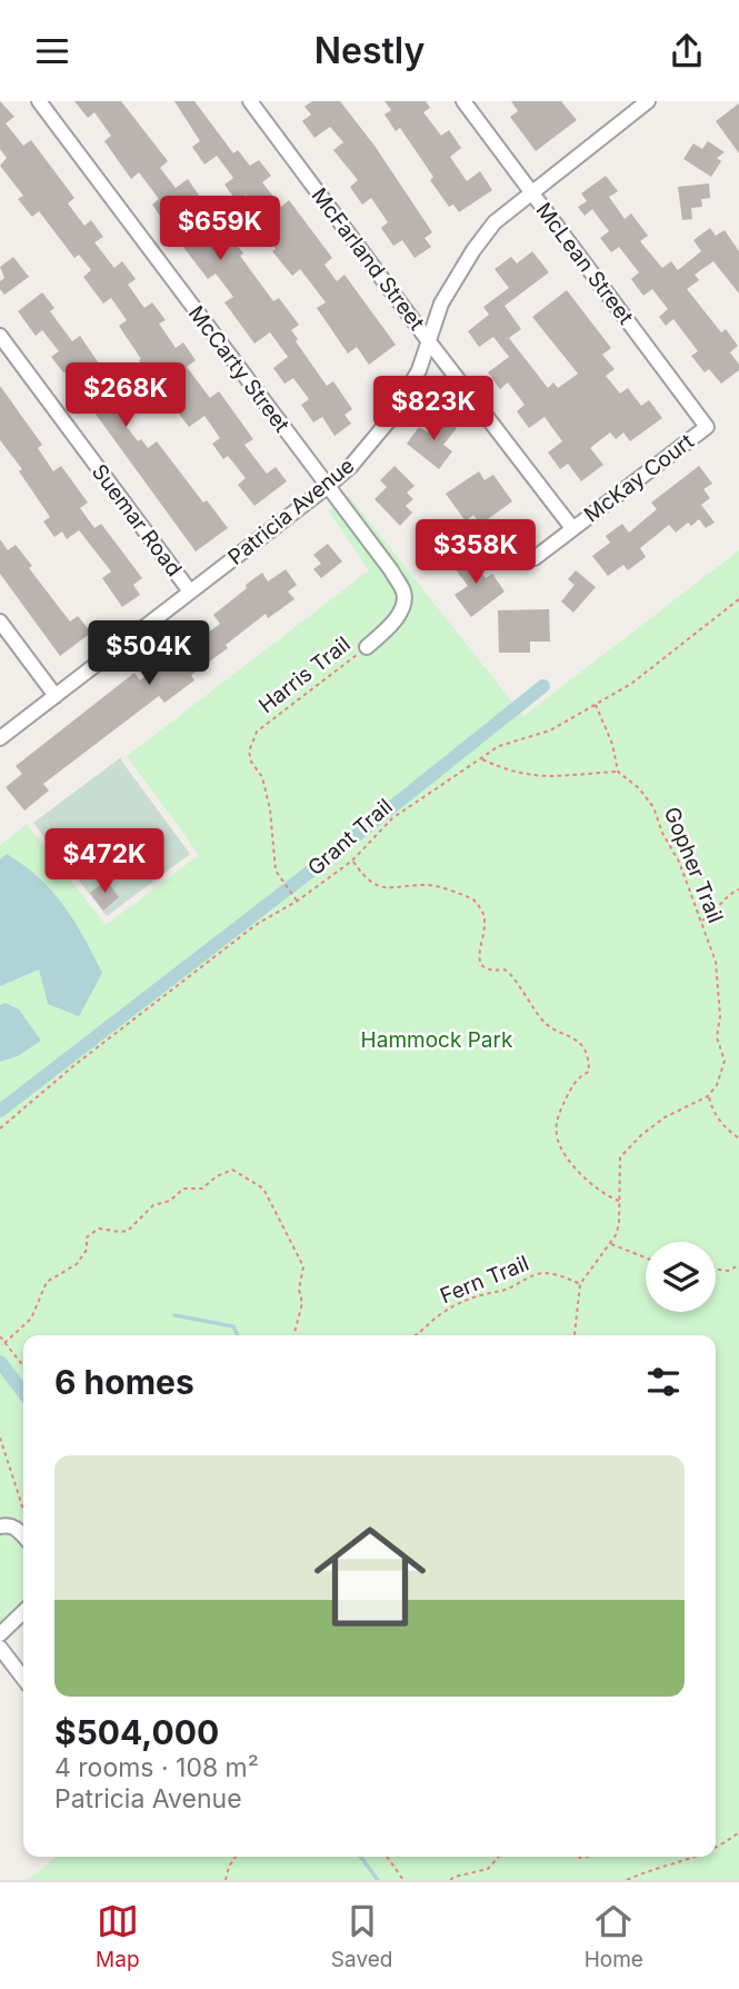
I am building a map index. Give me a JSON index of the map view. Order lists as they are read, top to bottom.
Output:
{
  "streets": {
    "street": [
      "McFarland Street",
      "McLean Street",
      "McCarty Street",
      "McKay Court",
      "Patricia Avenue",
      "Suemar Road"
    ],
    "path": [
      "Harris Trail",
      "Grant Trail",
      "Gopher Trail",
      "Fern Trail"
    ]
  },
  "crossings": [
    ["McFarland Street", "McKay Court"],
    ["McFarland Street", "Patricia Avenue"],
    ["McLean Street", "McKay Court"],
    ["McLean Street", "Patricia Avenue"],
    ["McCarty Street", "Patricia Avenue"],
    ["McCarty Street", "Harris Trail"],
    ["Patricia Avenue", "Suemar Road"],
    ["Harris Trail", "Grant Trail"]
  ],
  "parks": ["Hammock Park"],
  "page": {
    "header": "Nestly",
    "price": [
      "$659K",
      "$268K",
      "$823K",
      "$358K",
      "$504K",
      "$472K"
    ],
    "heading": "6 homes",
    "list": [
      {
        "name": "$504,000",
        "note": "4 rooms · 108 m² · Patricia Avenue"
      }
    ],
    "tabs": ["Map", "Saved", "Home"]
  }
}
